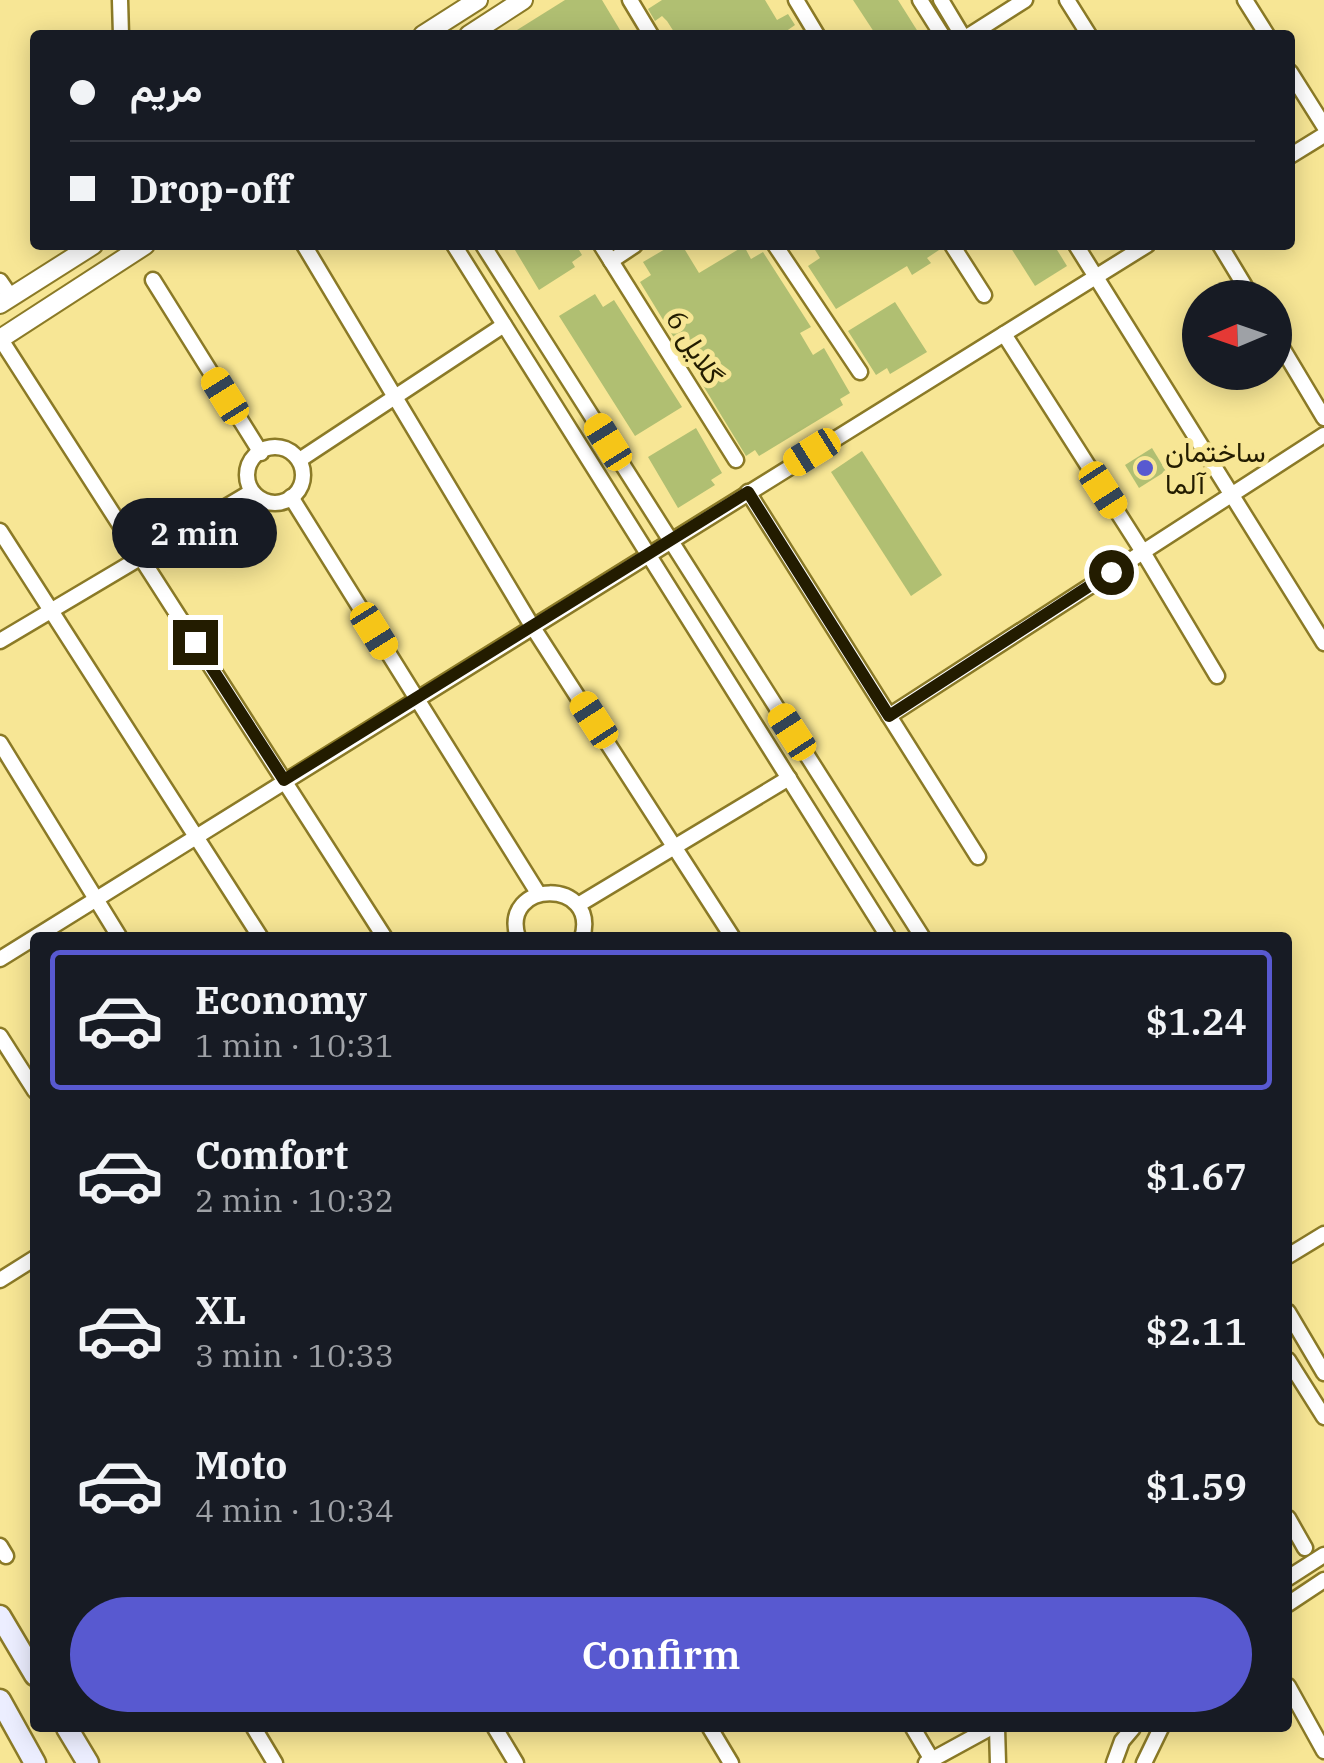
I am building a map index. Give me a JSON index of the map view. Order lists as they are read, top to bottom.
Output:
{
  "streets": {
    "street": ["گلایل 6"]
  },
  "places": ["ساختمان آلما"],
  "north": "left",
  "page": {
    "banner": ["مریم", "Drop-off"],
    "bubble": "2 min",
    "list": [
      {
        "name": "Economy",
        "note": "1 min · 10:31",
        "value": "$1.24"
      },
      {
        "name": "Comfort",
        "note": "2 min · 10:32",
        "value": "$1.67"
      },
      {
        "name": "XL",
        "note": "3 min · 10:33",
        "value": "$2.11"
      },
      {
        "name": "Moto",
        "note": "4 min · 10:34",
        "value": "$1.59"
      }
    ],
    "buttons": "Confirm"
  }
}
